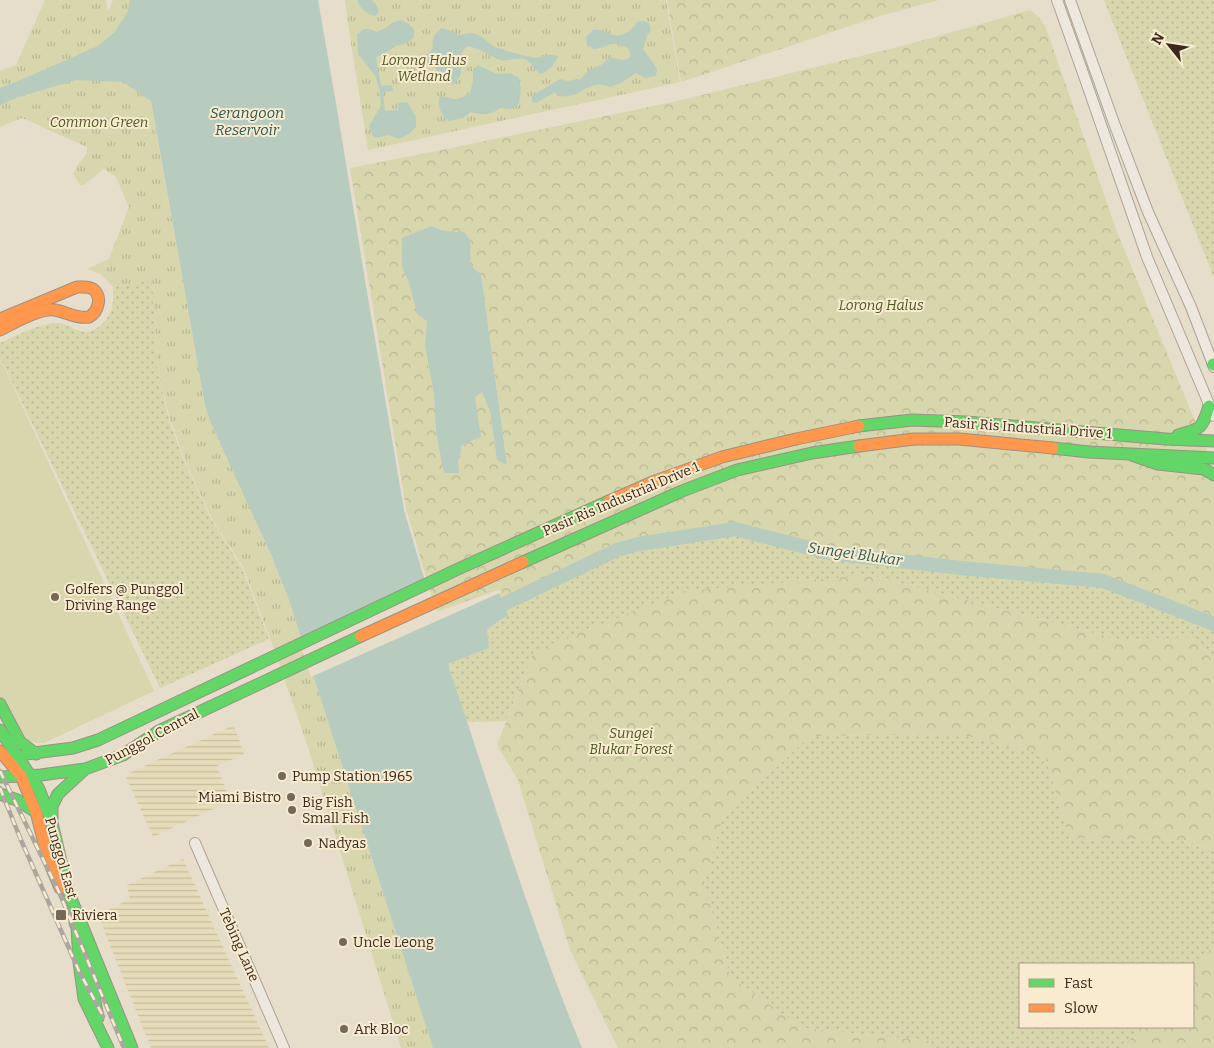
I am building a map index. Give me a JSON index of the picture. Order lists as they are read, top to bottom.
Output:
{
  "streets": {
    "main road": ["Pasir Ris Industrial Drive 1", "Punggol Central", "Punggol East"],
    "street": ["Tebing Lane"]
  },
  "crossings": [
    ["Pasir Ris Industrial Drive 1", "Punggol Central"],
    ["Punggol Central", "Punggol East"]
  ],
  "water": ["Serangoon Reservoir", "Sungei Blukar"],
  "parks": [
    "Lorong Halus Wetland",
    "Common Green",
    "Lorong Halus",
    "Sungei Blukar Forest"
  ],
  "places": {
    "other": [
      "Golfers @ Punggol Driving Range",
      "Pump Station 1965",
      "Miami Bistro",
      "Big Fish Small Fish",
      "Nadyas",
      "Uncle Leong",
      "Ark Bloc"
    ],
    "transit": ["Riviera"]
  },
  "legend": ["Fast", "Slow"],
  "north": "top left"
}
